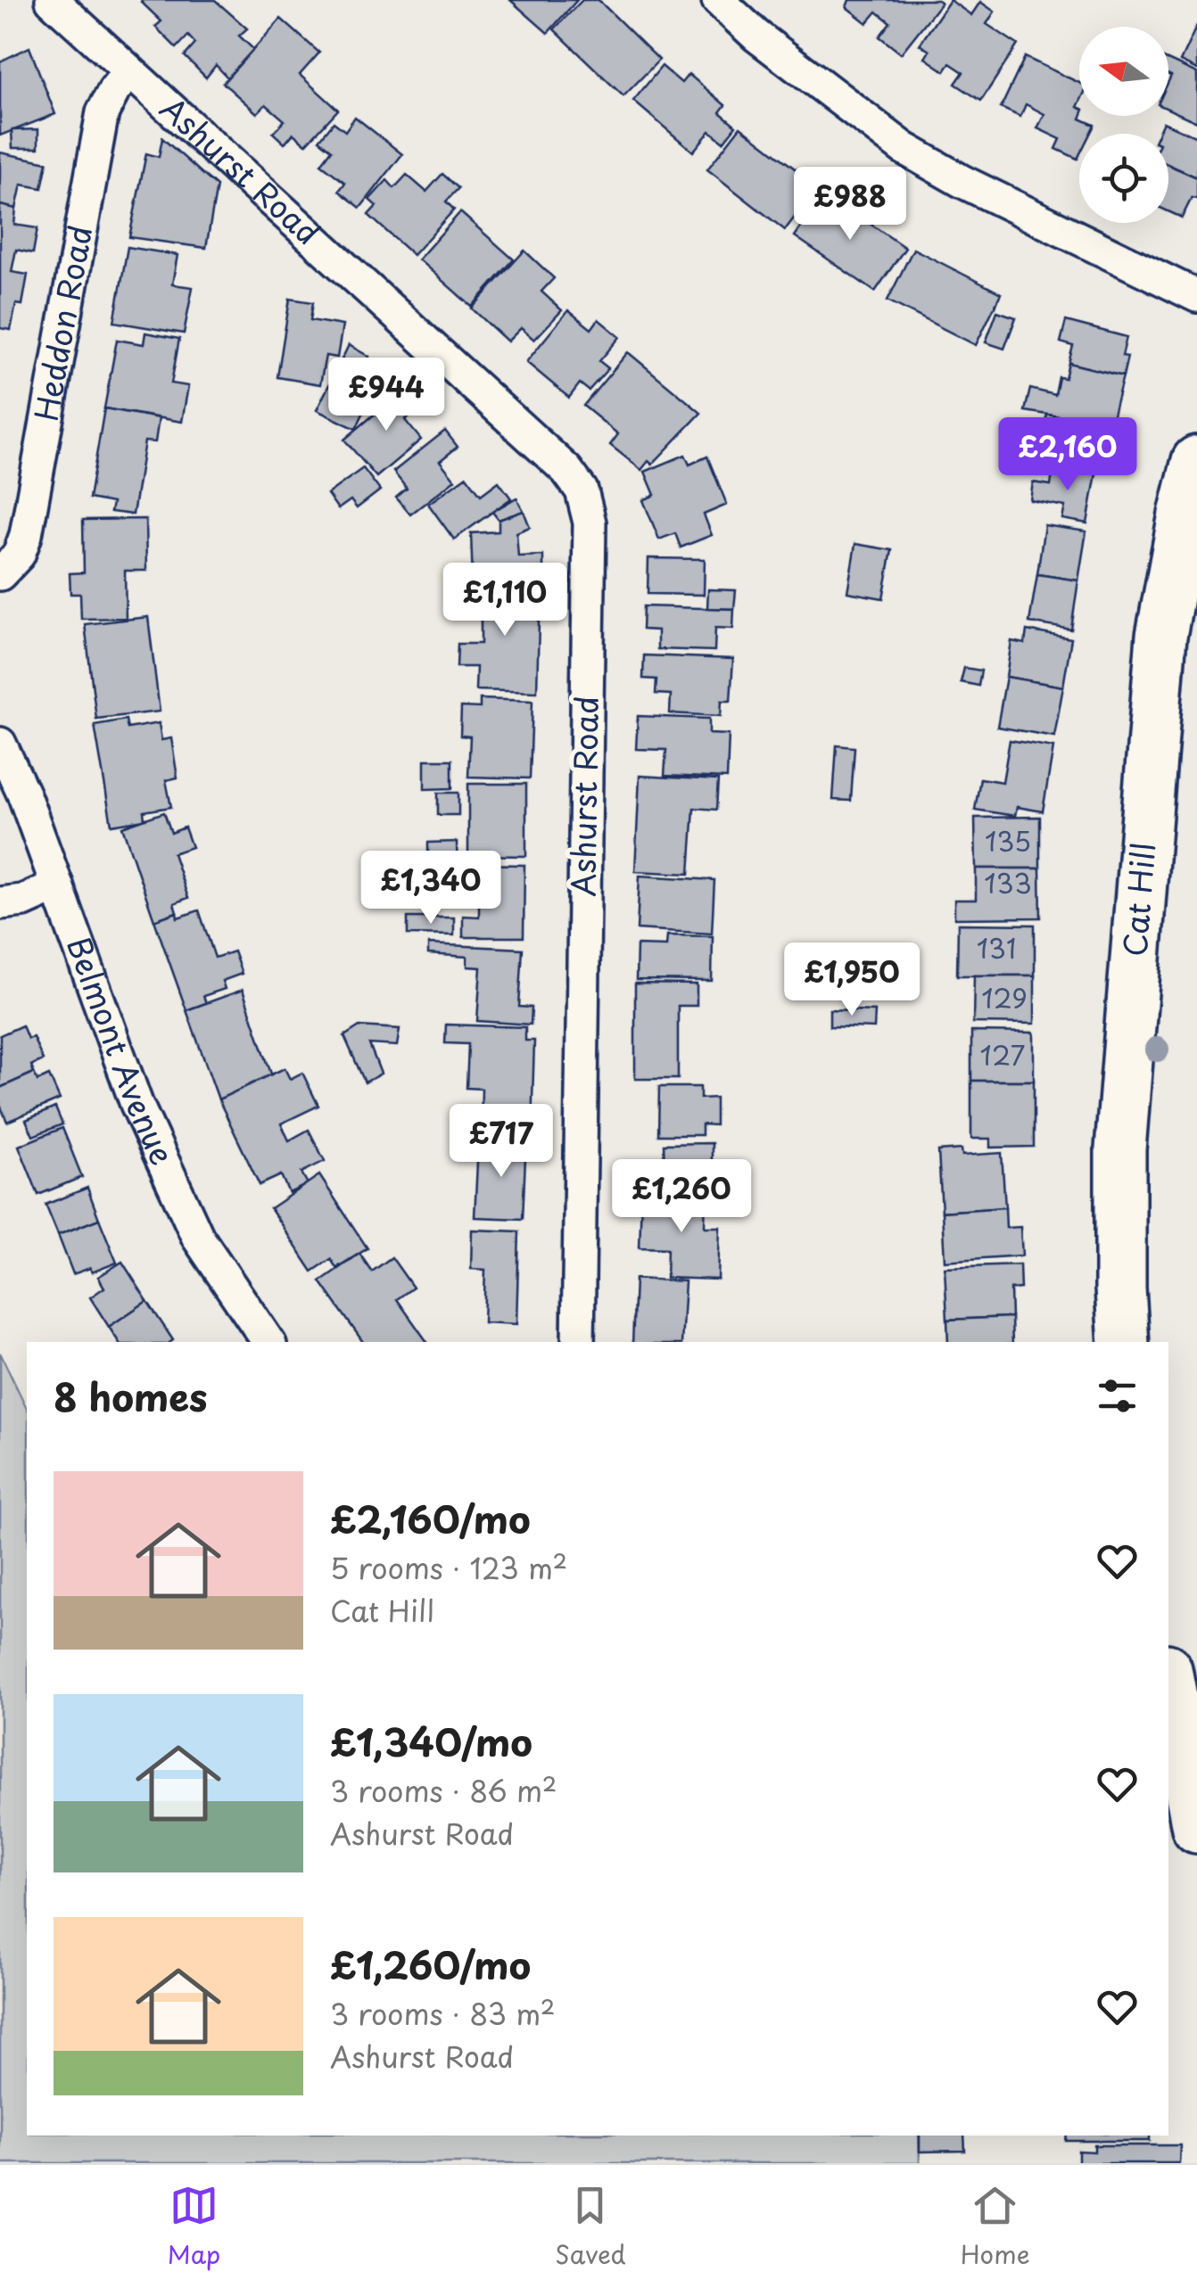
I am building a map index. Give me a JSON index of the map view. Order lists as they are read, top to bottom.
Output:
{
  "streets": {
    "main road": ["Cat Hill"],
    "street": ["Ashurst Road", "Heddon Road", "Belmont Avenue"]
  },
  "crossings": [
    ["Ashurst Road", "Heddon Road"]
  ],
  "house_numbers": [
    "135",
    "133",
    "131",
    "129",
    "127"
  ],
  "north": "left",
  "page": {
    "price": [
      "£988",
      "£944",
      "£2,160",
      "£1,110",
      "£1,340",
      "£1,950",
      "£717",
      "£1,260"
    ],
    "heading": "8 homes",
    "list": [
      {
        "name": "£2,160/mo",
        "note": "5 rooms · 123 m² · Cat Hill"
      },
      {
        "name": "£1,340/mo",
        "note": "3 rooms · 86 m² · Ashurst Road"
      },
      {
        "name": "£1,260/mo",
        "note": "3 rooms · 83 m² · Ashurst Road"
      }
    ],
    "tabs": ["Map", "Saved", "Home"]
  }
}
